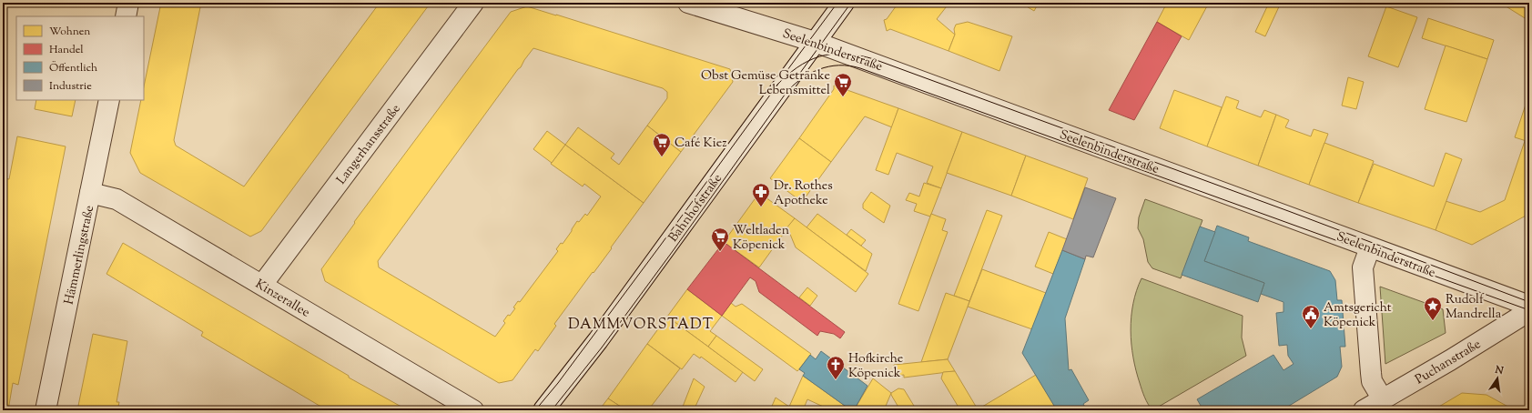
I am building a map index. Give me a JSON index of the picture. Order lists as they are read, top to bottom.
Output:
{
  "streets": {
    "street": [
      "Seelenbinderstraße",
      "Langerhansstraße",
      "Bahnhofstraße",
      "Hämmerlingstraße",
      "Kinzerallee",
      "Puchanstraße"
    ]
  },
  "crossings": [
    ["Seelenbinderstraße", "Bahnhofstraße"],
    ["Langerhansstraße", "Kinzerallee"],
    ["Hämmerlingstraße", "Kinzerallee"]
  ],
  "districts": ["DAMMVORSTADT"],
  "places": {
    "supermarket": ["Obst Gemüse Getränke Lebensmittel", "Café Kiez", "Weltladen Köpenick"],
    "pharmacy": ["Dr. Rothes Apotheke"],
    "place": ["Rudolf Mandrella"],
    "public building": ["Amtsgericht Köpenick"],
    "church": ["Hofkirche Köpenick"]
  },
  "legend": [
    "Wohnen",
    "Handel",
    "Öffentlich",
    "Industrie"
  ],
  "north": "top"
}
